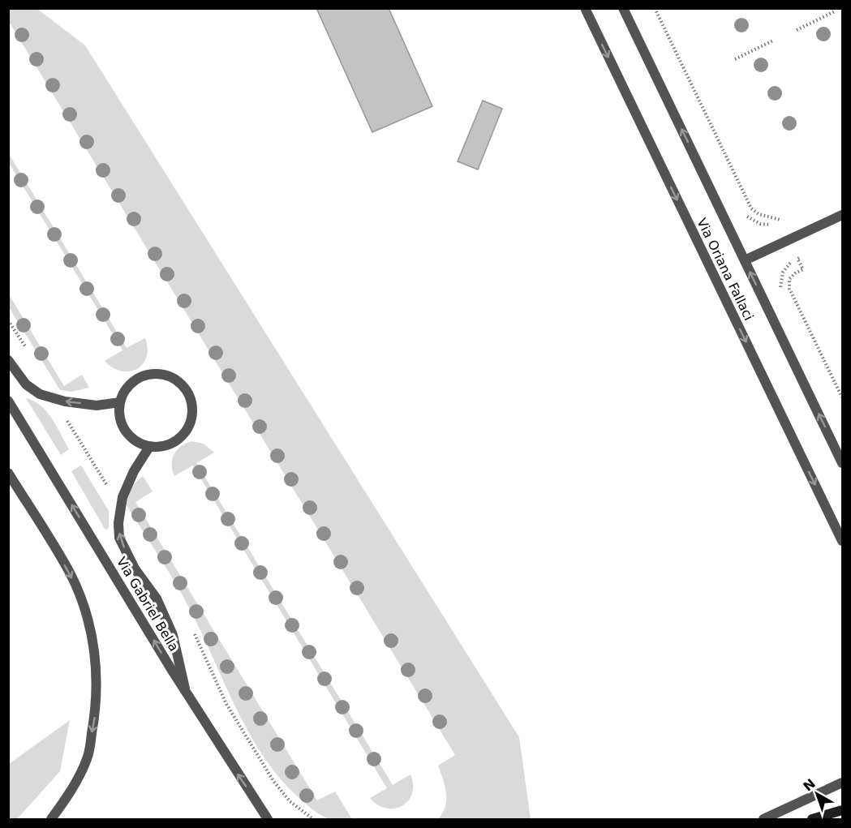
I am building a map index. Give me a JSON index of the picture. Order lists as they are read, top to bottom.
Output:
{
  "streets": {
    "street": ["Via Oriana Fallaci", "Via Gabriel Bella"]
  },
  "one_way": ["Via Gabriel Bella"],
  "north": "top left"
}
